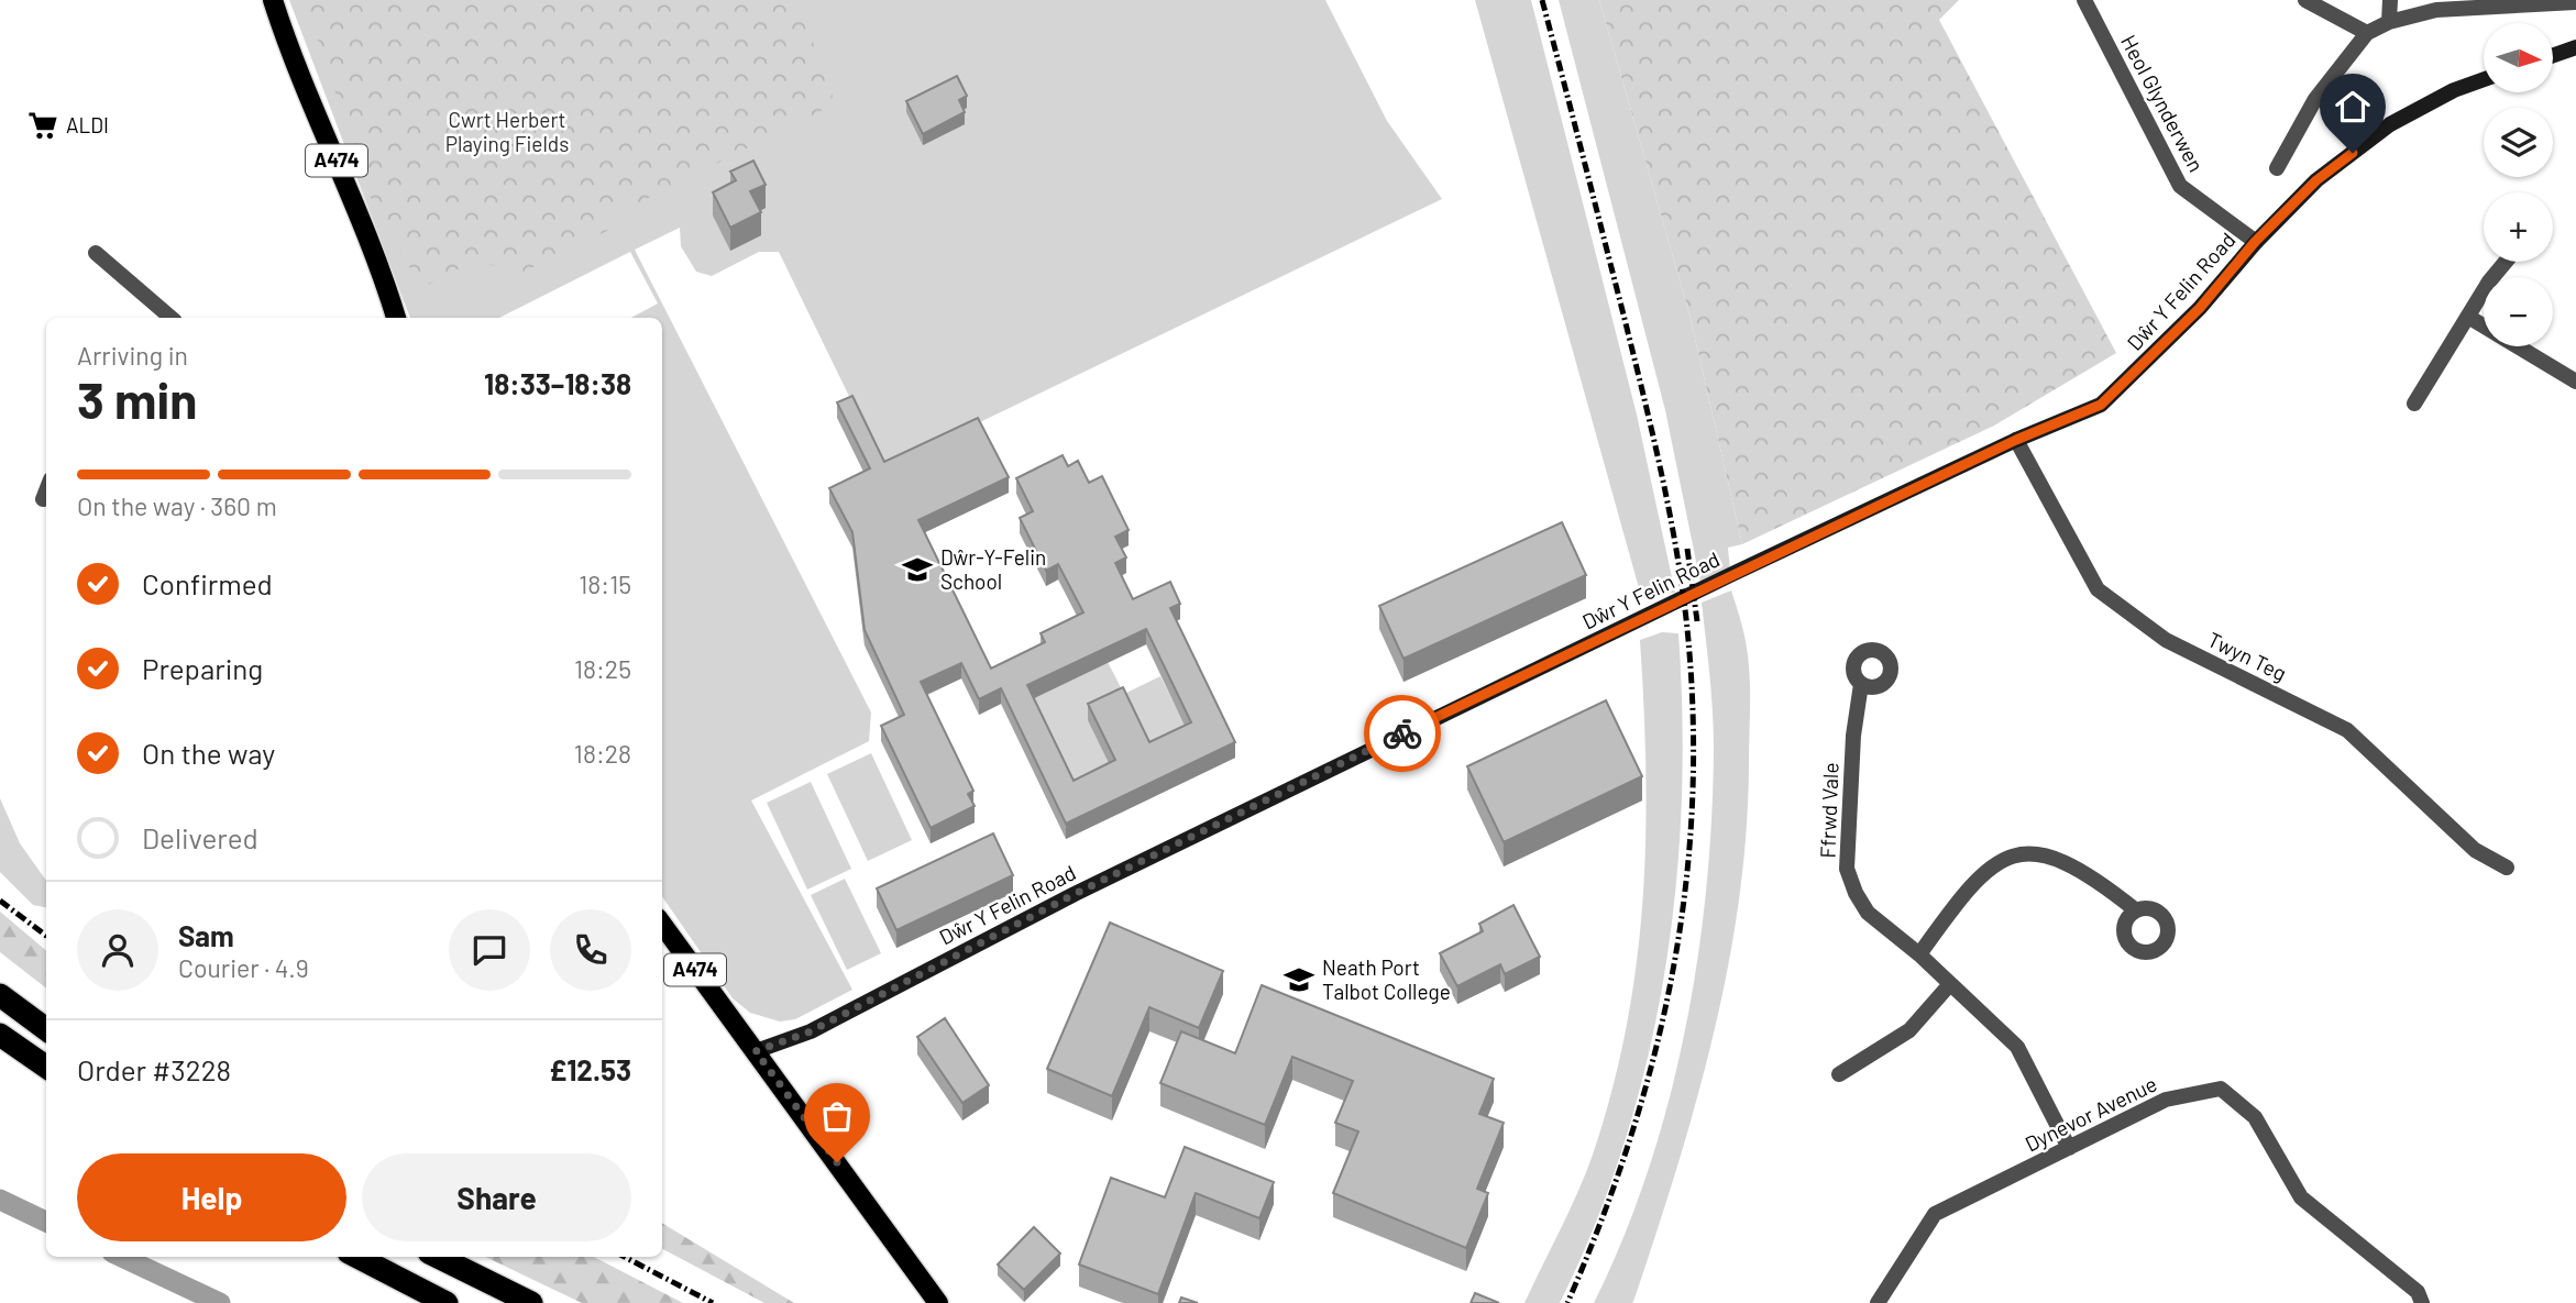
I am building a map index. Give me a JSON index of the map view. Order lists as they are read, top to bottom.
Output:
{
  "streets": {
    "main road": ["A474"],
    "street": [
      "Heol Glynderwen",
      "Dŵr Y Felin Road",
      "Twyn Teg",
      "Ffrwd Vale",
      "Dynevor Avenue"
    ]
  },
  "crossings": [
    ["Heol Glynderwen", "Dŵr Y Felin Road"],
    ["A474", "Dŵr Y Felin Road"],
    ["Dŵr Y Felin Road", "Twyn Teg"],
    ["Ffrwd Vale", "Dynevor Avenue"]
  ],
  "parks": ["Cwrt Herbert Playing Fields"],
  "places": {
    "supermarket": ["ALDI"],
    "school or university": ["Dŵr-Y-Felin School", "Neath Port Talbot College"]
  },
  "north": "right",
  "page": {
    "map_buttons": ["+", "−"],
    "heading": ["3 min", "Arriving in", "18:33–18:38"],
    "panel": [
      "Sam",
      "Courier · 4.9",
      "Order #3228",
      "£12.53"
    ],
    "bar": "On the way · 360 m",
    "list": [
      ["Confirmed", "18:15"],
      ["Preparing", "18:25"],
      ["On the way", "18:28"],
      "Delivered"
    ],
    "buttons": ["Help", "Share"]
  }
}
